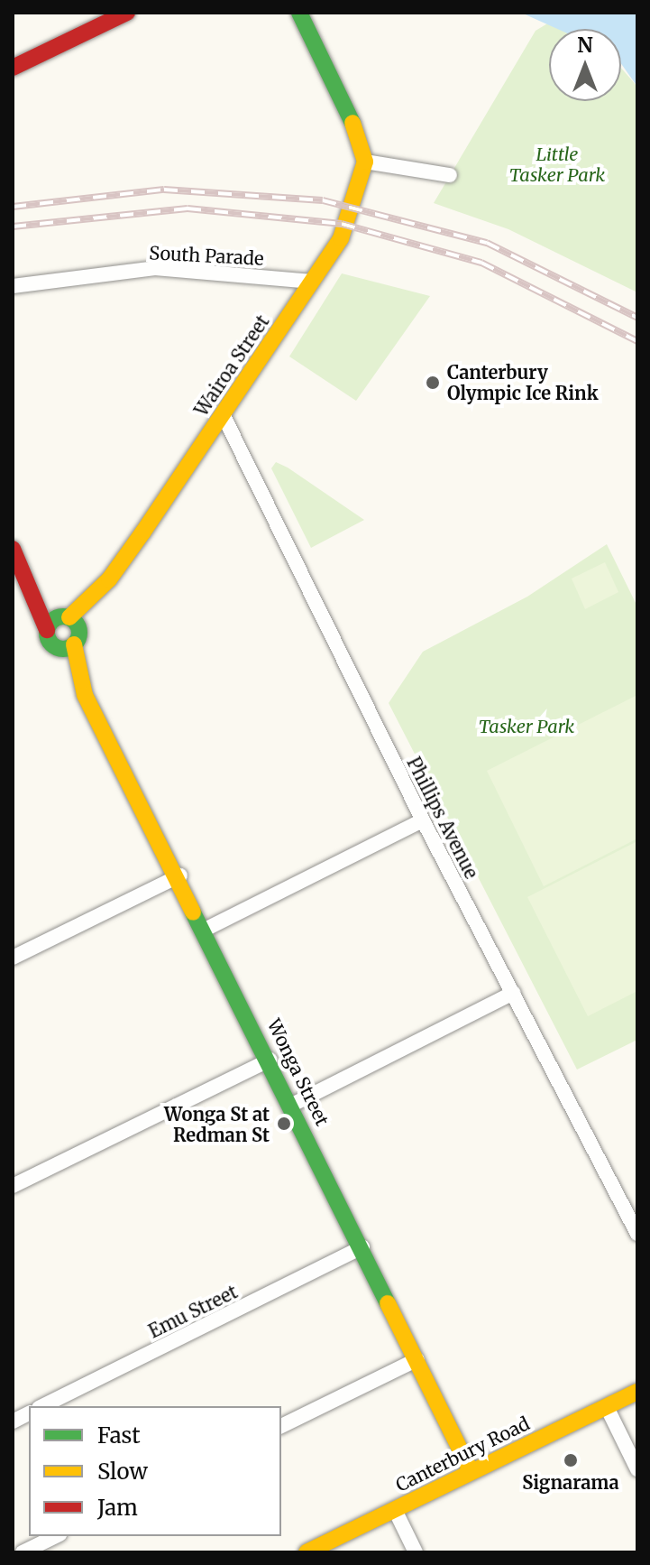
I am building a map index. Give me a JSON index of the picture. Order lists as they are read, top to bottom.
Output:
{
  "streets": {
    "main road": ["Wairoa Street", "Wonga Street", "Canterbury Road"],
    "street": ["South Parade", "Phillips Avenue", "Emu Street"]
  },
  "crossings": [
    ["South Parade", "Wairoa Street"],
    ["Wairoa Street", "Phillips Avenue"],
    ["Wairoa Street", "Wonga Street"],
    ["Wonga Street", "Emu Street"],
    ["Wonga Street", "Canterbury Road"]
  ],
  "parks": ["Little Tasker Park", "Tasker Park"],
  "places": ["Canterbury Olympic Ice Rink", "Wonga St at Redman St", "Signarama"],
  "legend": ["Fast", "Slow", "Jam"],
  "north": "top"
}
